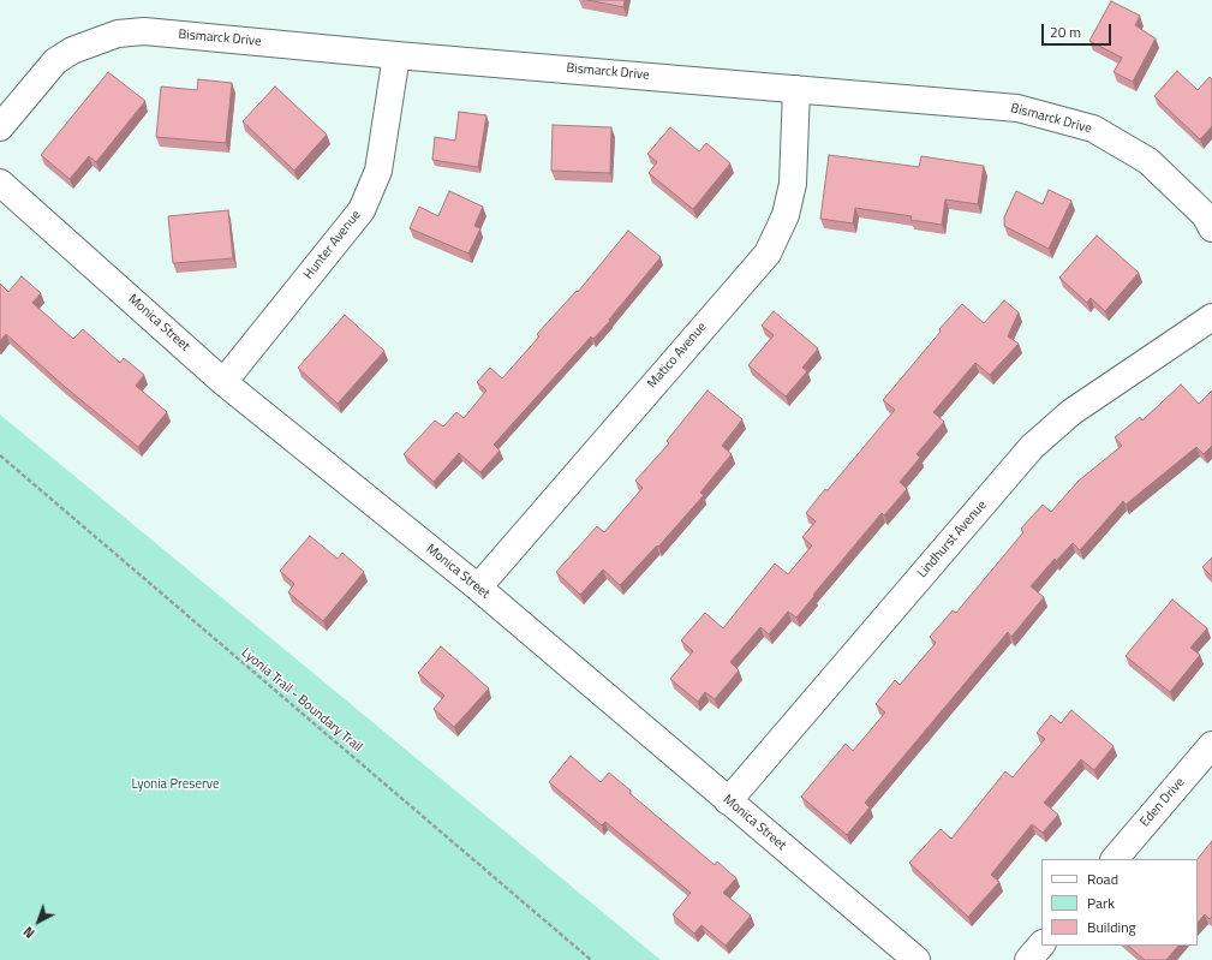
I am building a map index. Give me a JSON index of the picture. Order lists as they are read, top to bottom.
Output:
{
  "streets": {
    "street": [
      "Bismarck Drive",
      "Hunter Avenue",
      "Monica Street",
      "Matico Avenue",
      "Lindhurst Avenue",
      "Eden Drive"
    ],
    "path": ["Lyonia Trail - Boundary Trail"]
  },
  "crossings": [
    ["Bismarck Drive", "Hunter Avenue"],
    ["Bismarck Drive", "Matico Avenue"],
    ["Hunter Avenue", "Monica Street"],
    ["Monica Street", "Matico Avenue"],
    ["Monica Street", "Lindhurst Avenue"]
  ],
  "parks": ["Lyonia Preserve"],
  "legend": ["Road", "Park", "Building"],
  "scale_bar": "20 m",
  "north": "bottom left"
}
